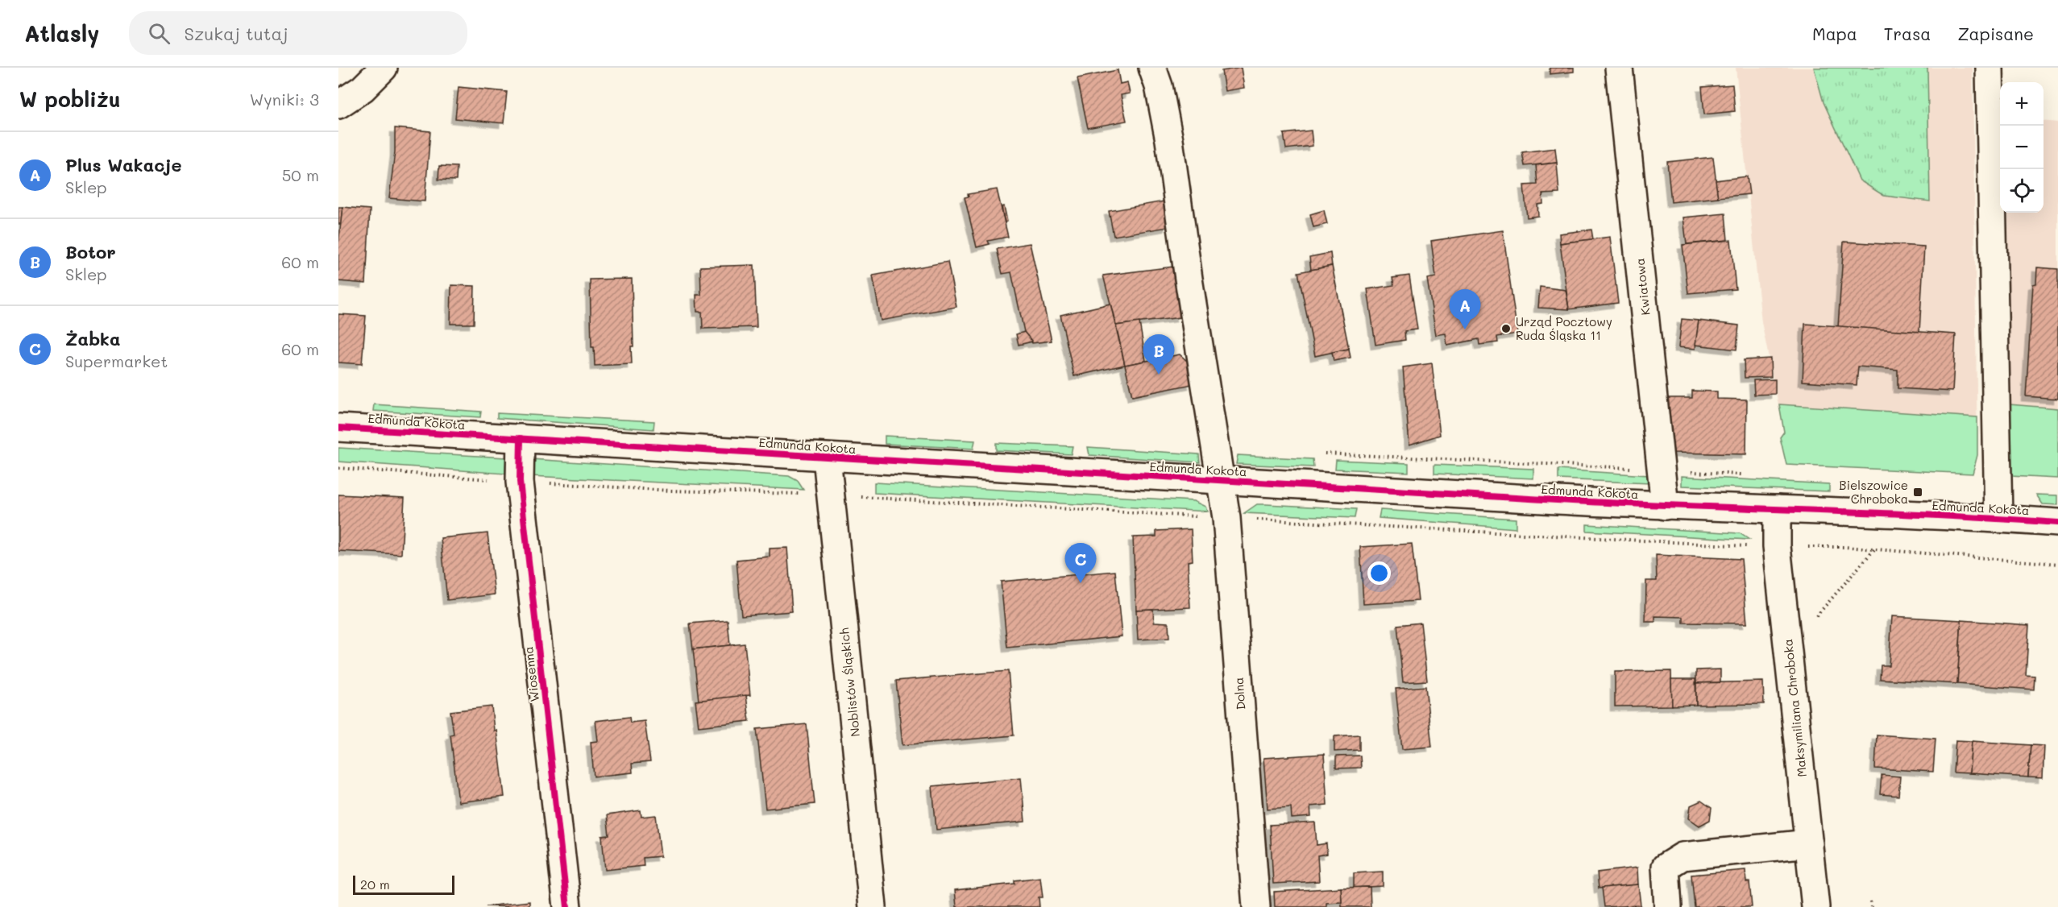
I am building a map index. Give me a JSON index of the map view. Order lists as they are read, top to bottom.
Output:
{
  "streets": {
    "street": [
      "Kwiatowa",
      "Edmunda Kokota",
      "Wiosenna",
      "Noblistów Śląskich",
      "Dolna",
      "Maksymiliana Chroboka"
    ]
  },
  "crossings": [
    ["Kwiatowa", "Edmunda Kokota"],
    ["Edmunda Kokota", "Wiosenna"],
    ["Edmunda Kokota", "Noblistów Śląskich"],
    ["Edmunda Kokota", "Dolna"],
    ["Edmunda Kokota", "Maksymiliana Chroboka"]
  ],
  "places": {
    "other": ["Urząd Pocztowy Ruda Śląska 11"],
    "transit": ["Bielszowice Chroboka"]
  },
  "scale_bar": "20 m",
  "page": {
    "header": "Atlasly",
    "search": "Szukaj tutaj",
    "nav": ["Mapa", "Trasa", "Zapisane"],
    "heading": ["W pobliżu", "Wyniki: 3"],
    "map_buttons": ["+", "−"],
    "list": [
      {
        "mark": "A",
        "name": "Plus Wakacje",
        "note": "Sklep",
        "value": "50 m"
      },
      {
        "mark": "B",
        "name": "Botor",
        "note": "Sklep",
        "value": "60 m"
      },
      {
        "mark": "C",
        "name": "Żabka",
        "note": "Supermarket",
        "value": "60 m"
      }
    ],
    "pins": ["A", "B", "C"],
    "scale": "20 m"
  }
}
